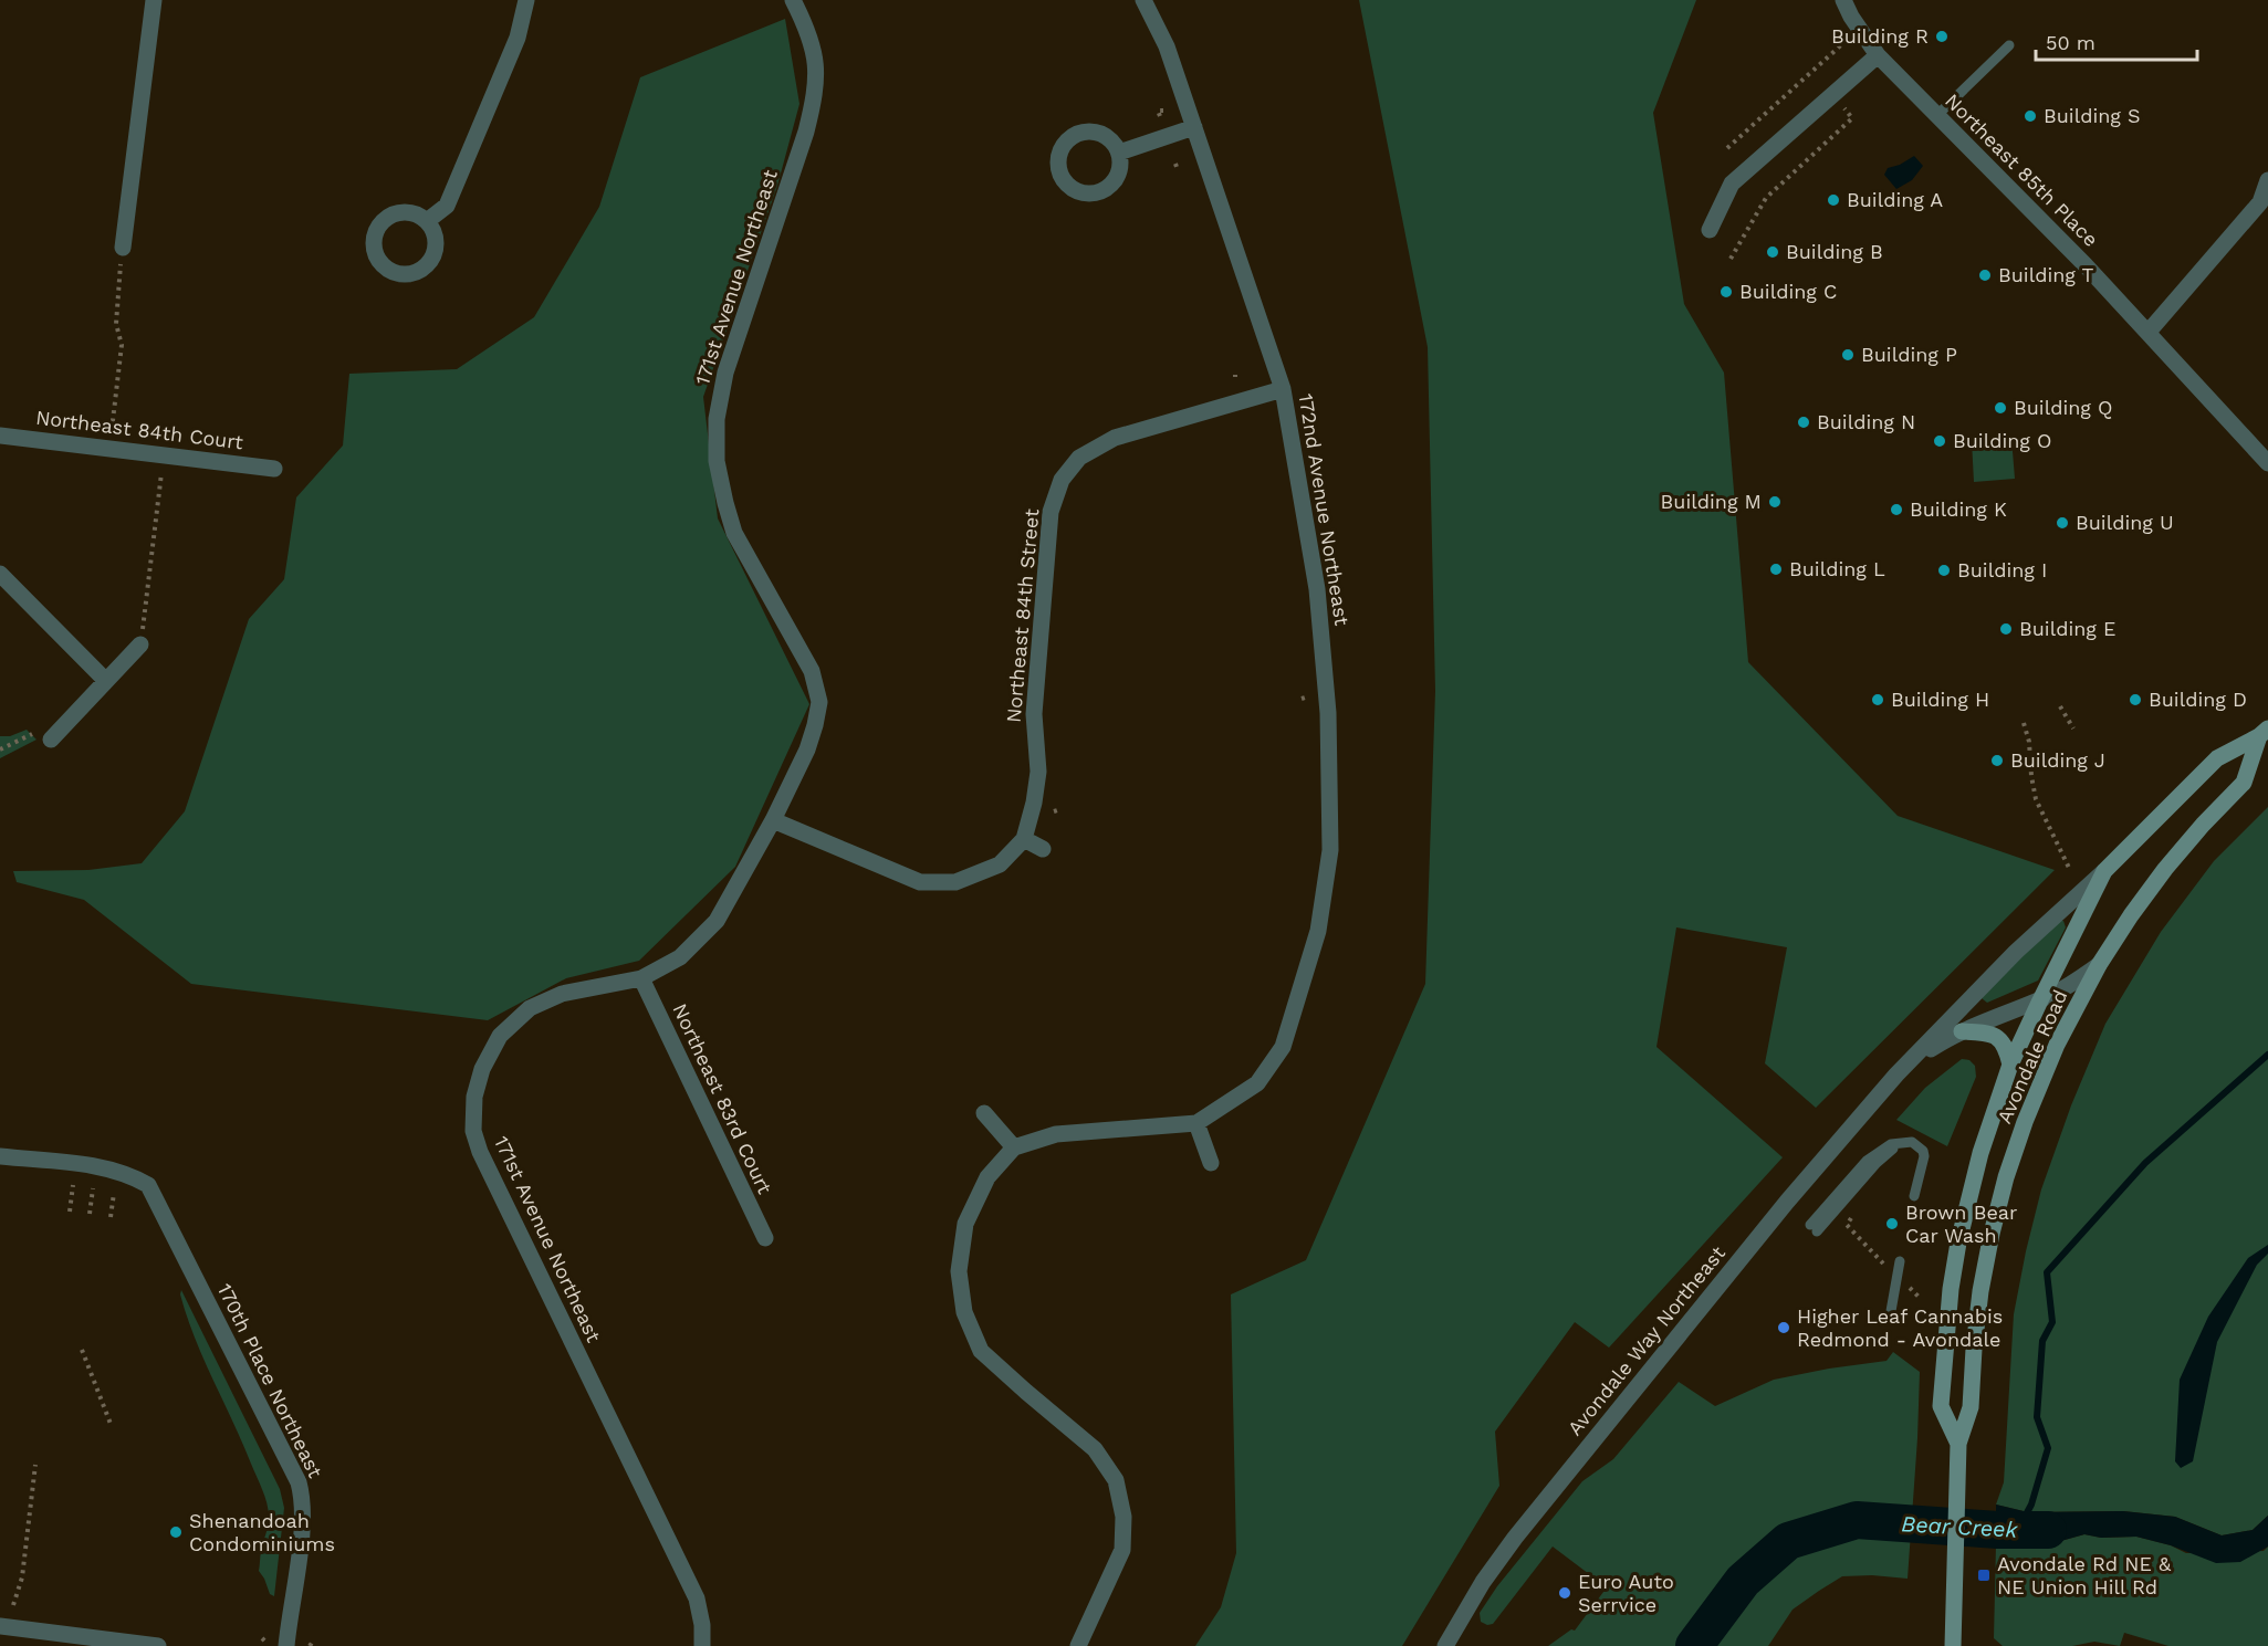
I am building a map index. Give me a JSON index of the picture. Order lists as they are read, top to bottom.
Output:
{
  "streets": {
    "main road": ["Avondale Road"],
    "street": [
      "Northeast 85th Place",
      "171st Avenue Northeast",
      "Northeast 84th Court",
      "172nd Avenue Northeast",
      "Northeast 84th Street",
      "Northeast 83rd Court",
      "Avondale Way Northeast",
      "170th Place Northeast"
    ]
  },
  "crossings": [
    ["171st Avenue Northeast", "Northeast 84th Street"],
    ["171st Avenue Northeast", "Northeast 83rd Court"],
    ["172nd Avenue Northeast", "Northeast 84th Street"],
    ["Avondale Road", "Avondale Way Northeast"]
  ],
  "water": ["Bear Creek"],
  "places": {
    "other": [
      "Building R",
      "Building S",
      "Building A",
      "Building B",
      "Building T",
      "Building C",
      "Building P",
      "Building Q",
      "Building N",
      "Building O",
      "Building M",
      "Building K",
      "Building U",
      "Building L",
      "Building I",
      "Building E",
      "Building H",
      "Building D",
      "Building J",
      "Brown Bear Car Wash",
      "Higher Leaf Cannabis Redmond - Avondale",
      "Shenandoah Condominiums",
      "Euro Auto Serrvice"
    ],
    "transit": ["Avondale Rd NE & NE Union Hill Rd"]
  },
  "scale_bar": "50 m"
}
